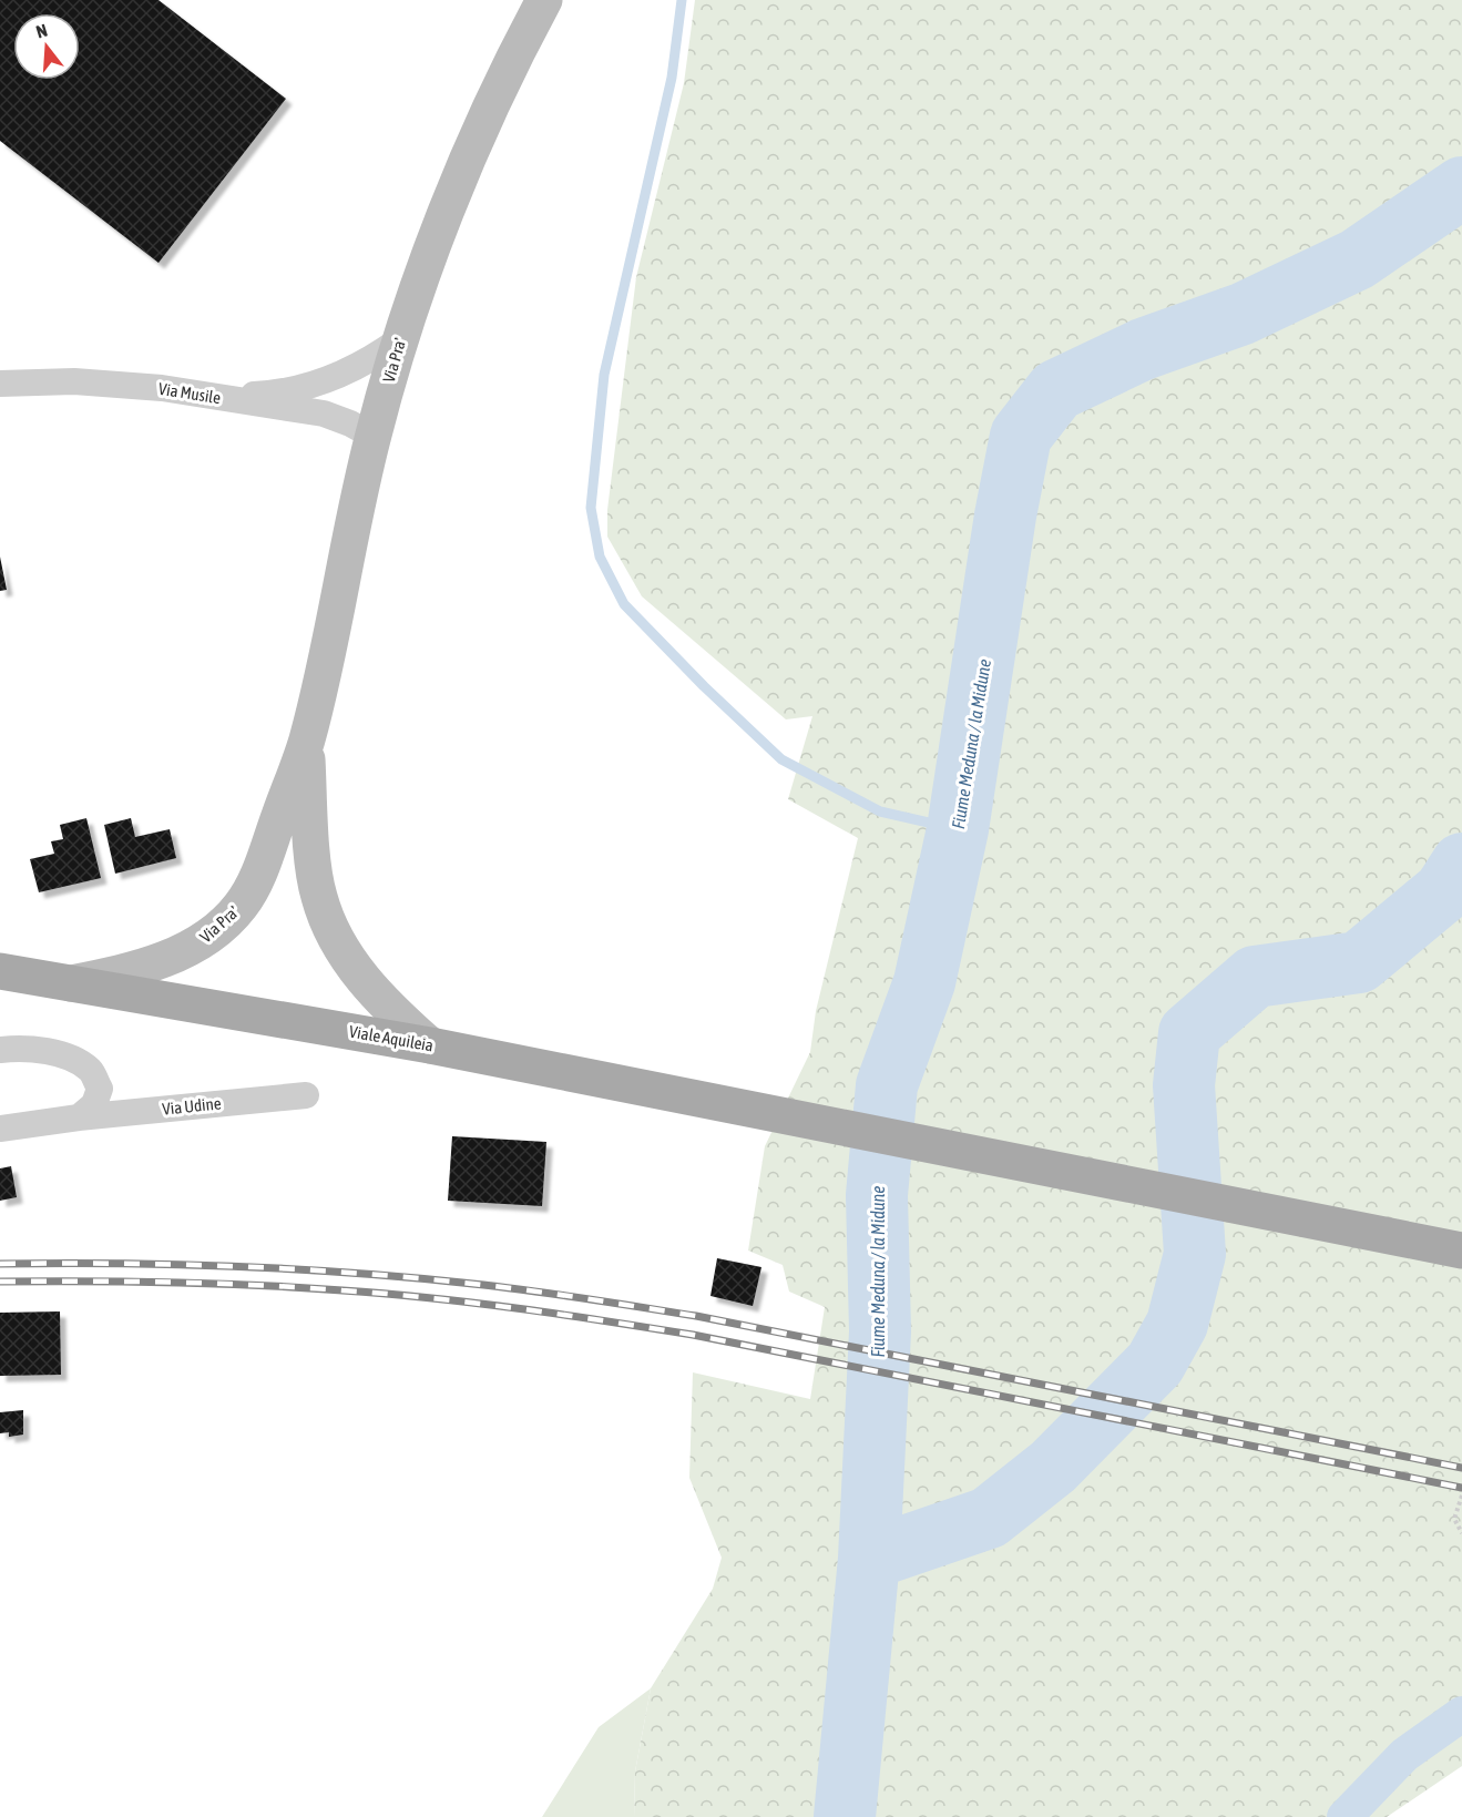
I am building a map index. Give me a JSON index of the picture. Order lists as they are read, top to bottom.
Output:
{
  "streets": {
    "main road": ["Viale Aquileia"],
    "street": ["Via Pra'", "Via Musile", "Via Udine"]
  },
  "crossings": [
    ["Via Pra'", "Via Musile"],
    ["Via Pra'", "Viale Aquileia"]
  ],
  "water": ["Fiume Meduna / la Midune"],
  "north": "top"
}
